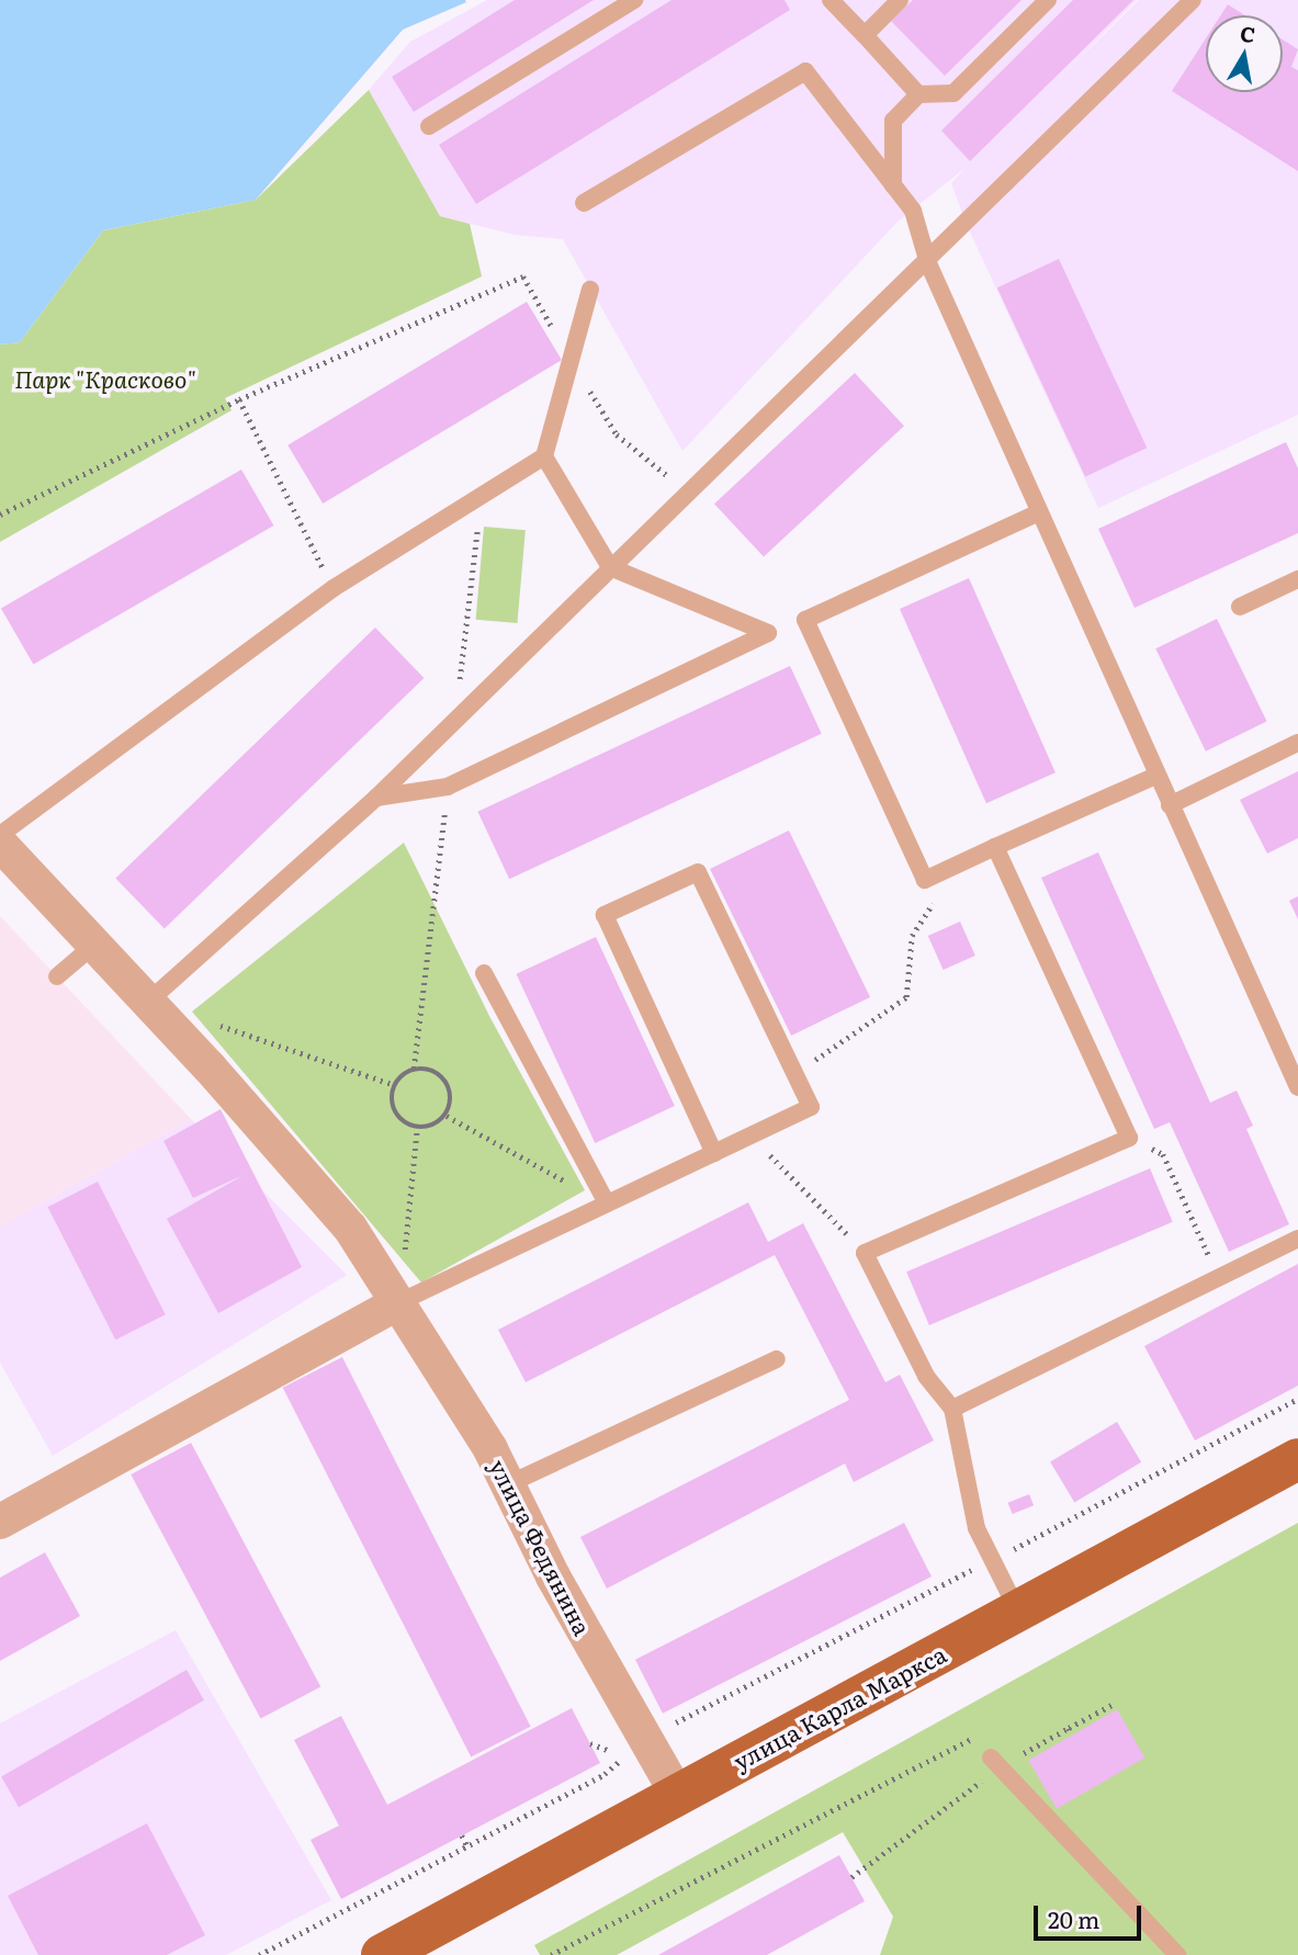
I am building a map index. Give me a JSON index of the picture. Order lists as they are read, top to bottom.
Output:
{
  "streets": {
    "main road": ["улица Карла Маркса"],
    "street": ["улица Федянина"]
  },
  "crossings": [
    ["улица Федянина", "улица Карла Маркса"]
  ],
  "parks": ["Парк \"Красково\""],
  "scale_bar": "20 m",
  "north": "top"
}
